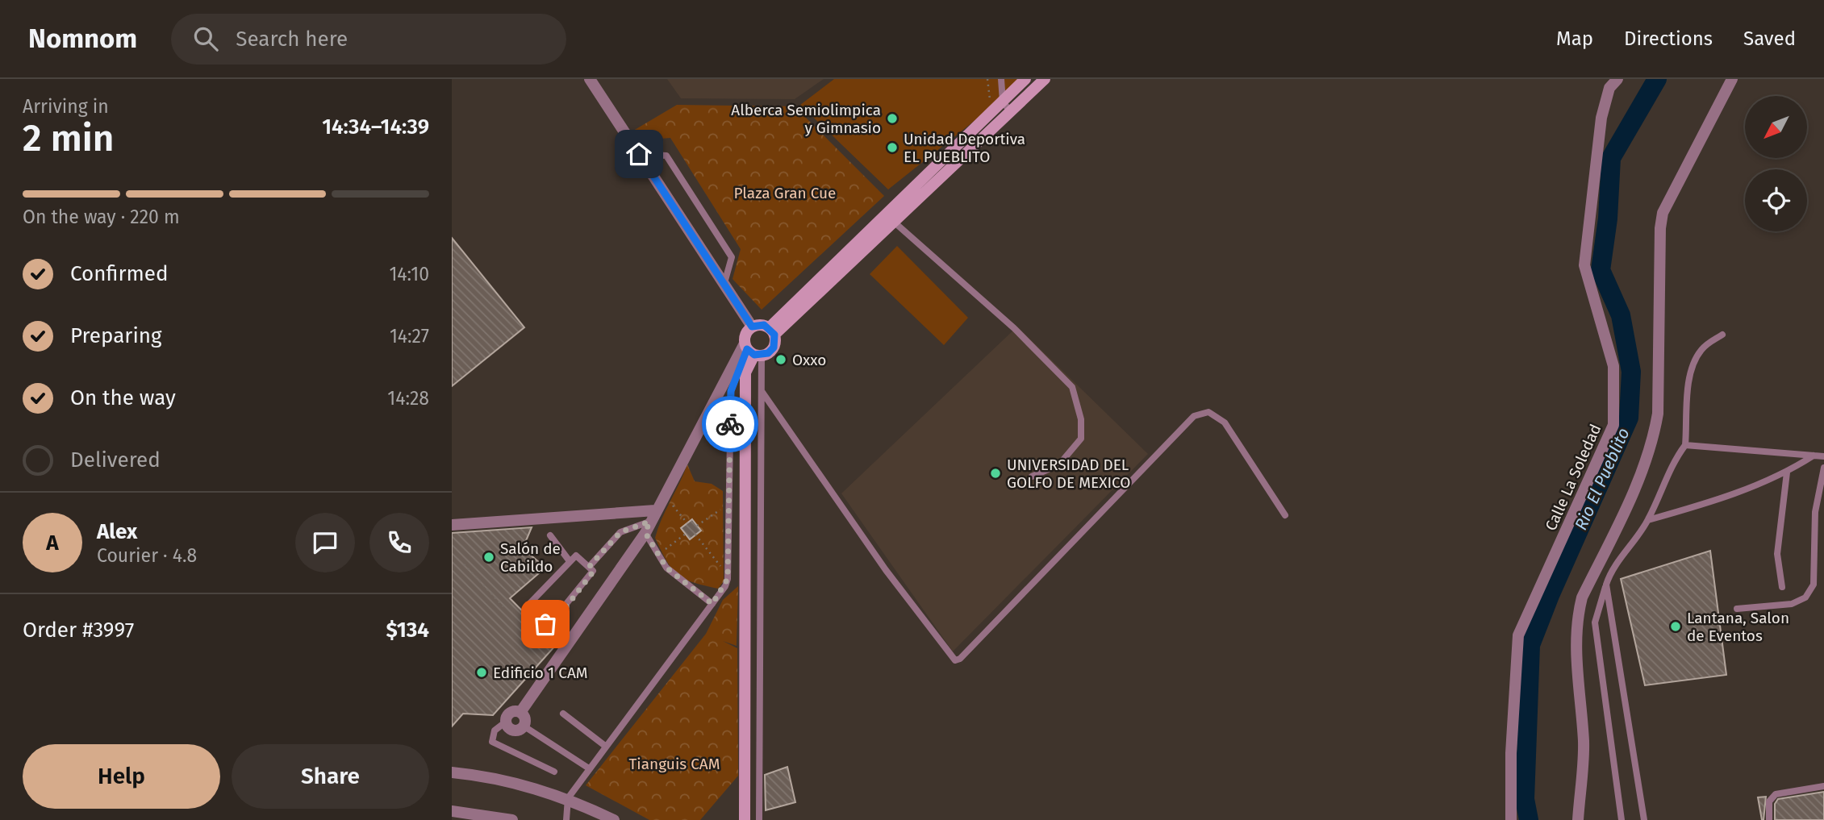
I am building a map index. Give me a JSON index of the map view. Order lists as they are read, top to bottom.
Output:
{
  "streets": {
    "street": ["Calle La Soledad"]
  },
  "water": ["Rio El Pueblito"],
  "parks": ["Plaza Gran Cue", "Tianguis CAM"],
  "places": [
    "Alberca Semiolimpica y Gimnasio",
    "Unidad Deportiva EL PUEBLITO",
    "Oxxo",
    "UNIVERSIDAD DEL GOLFO DE MEXICO",
    "Salón de Cabildo",
    "Lantana, Salon de Eventos",
    "Edificio 1 CAM"
  ],
  "north": "bottom left",
  "page": {
    "header": "Nomnom",
    "search": "Search here",
    "nav": ["Map", "Directions", "Saved"],
    "heading": ["2 min", "Arriving in", "14:34–14:39"],
    "panel": [
      "Alex",
      "Courier · 4.8",
      "Order #3997",
      "$134"
    ],
    "bar": "On the way · 220 m",
    "list": [
      ["Confirmed", "14:10"],
      ["Preparing", "14:27"],
      ["On the way", "14:28"],
      "Delivered"
    ],
    "round": "A",
    "buttons": ["Help", "Share"]
  }
}
